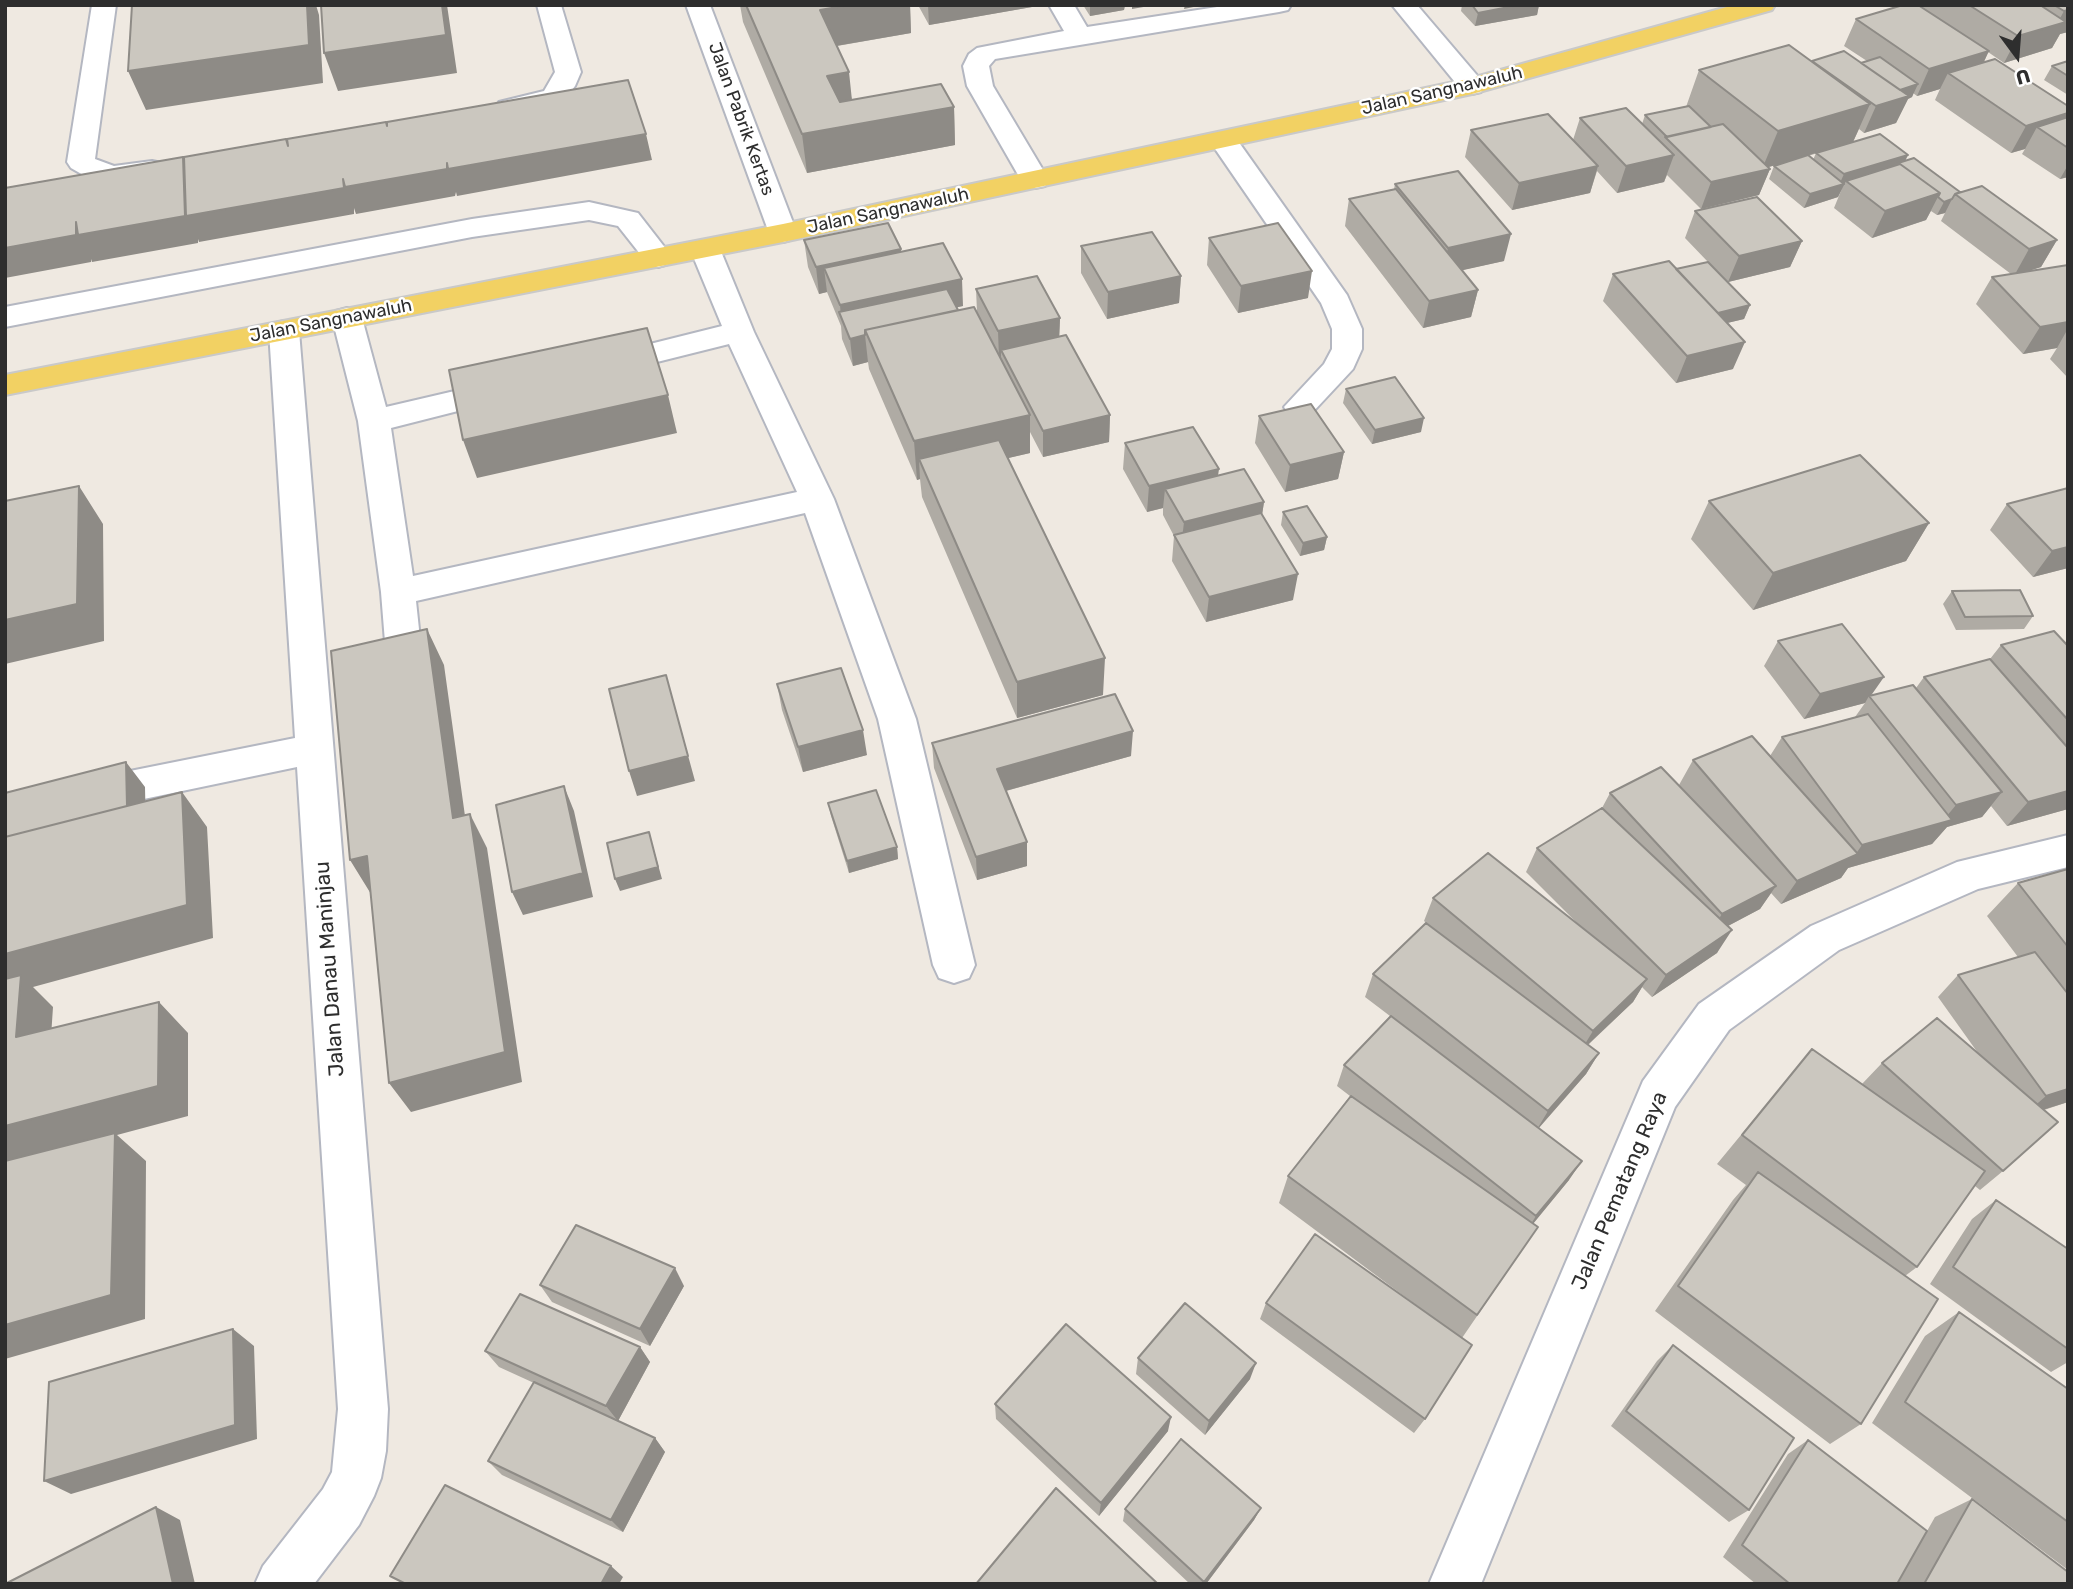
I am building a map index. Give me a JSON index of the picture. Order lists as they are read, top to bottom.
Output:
{
  "streets": {
    "main road": ["Jalan Sangnawaluh"],
    "street": ["Jalan Pabrik Kertas", "Jalan Danau Maninjau", "Jalan Pematang Raya"]
  },
  "crossings": [
    ["Jalan Sangnawaluh", "Jalan Pabrik Kertas"],
    ["Jalan Sangnawaluh", "Jalan Danau Maninjau"]
  ],
  "north": "bottom"
}
